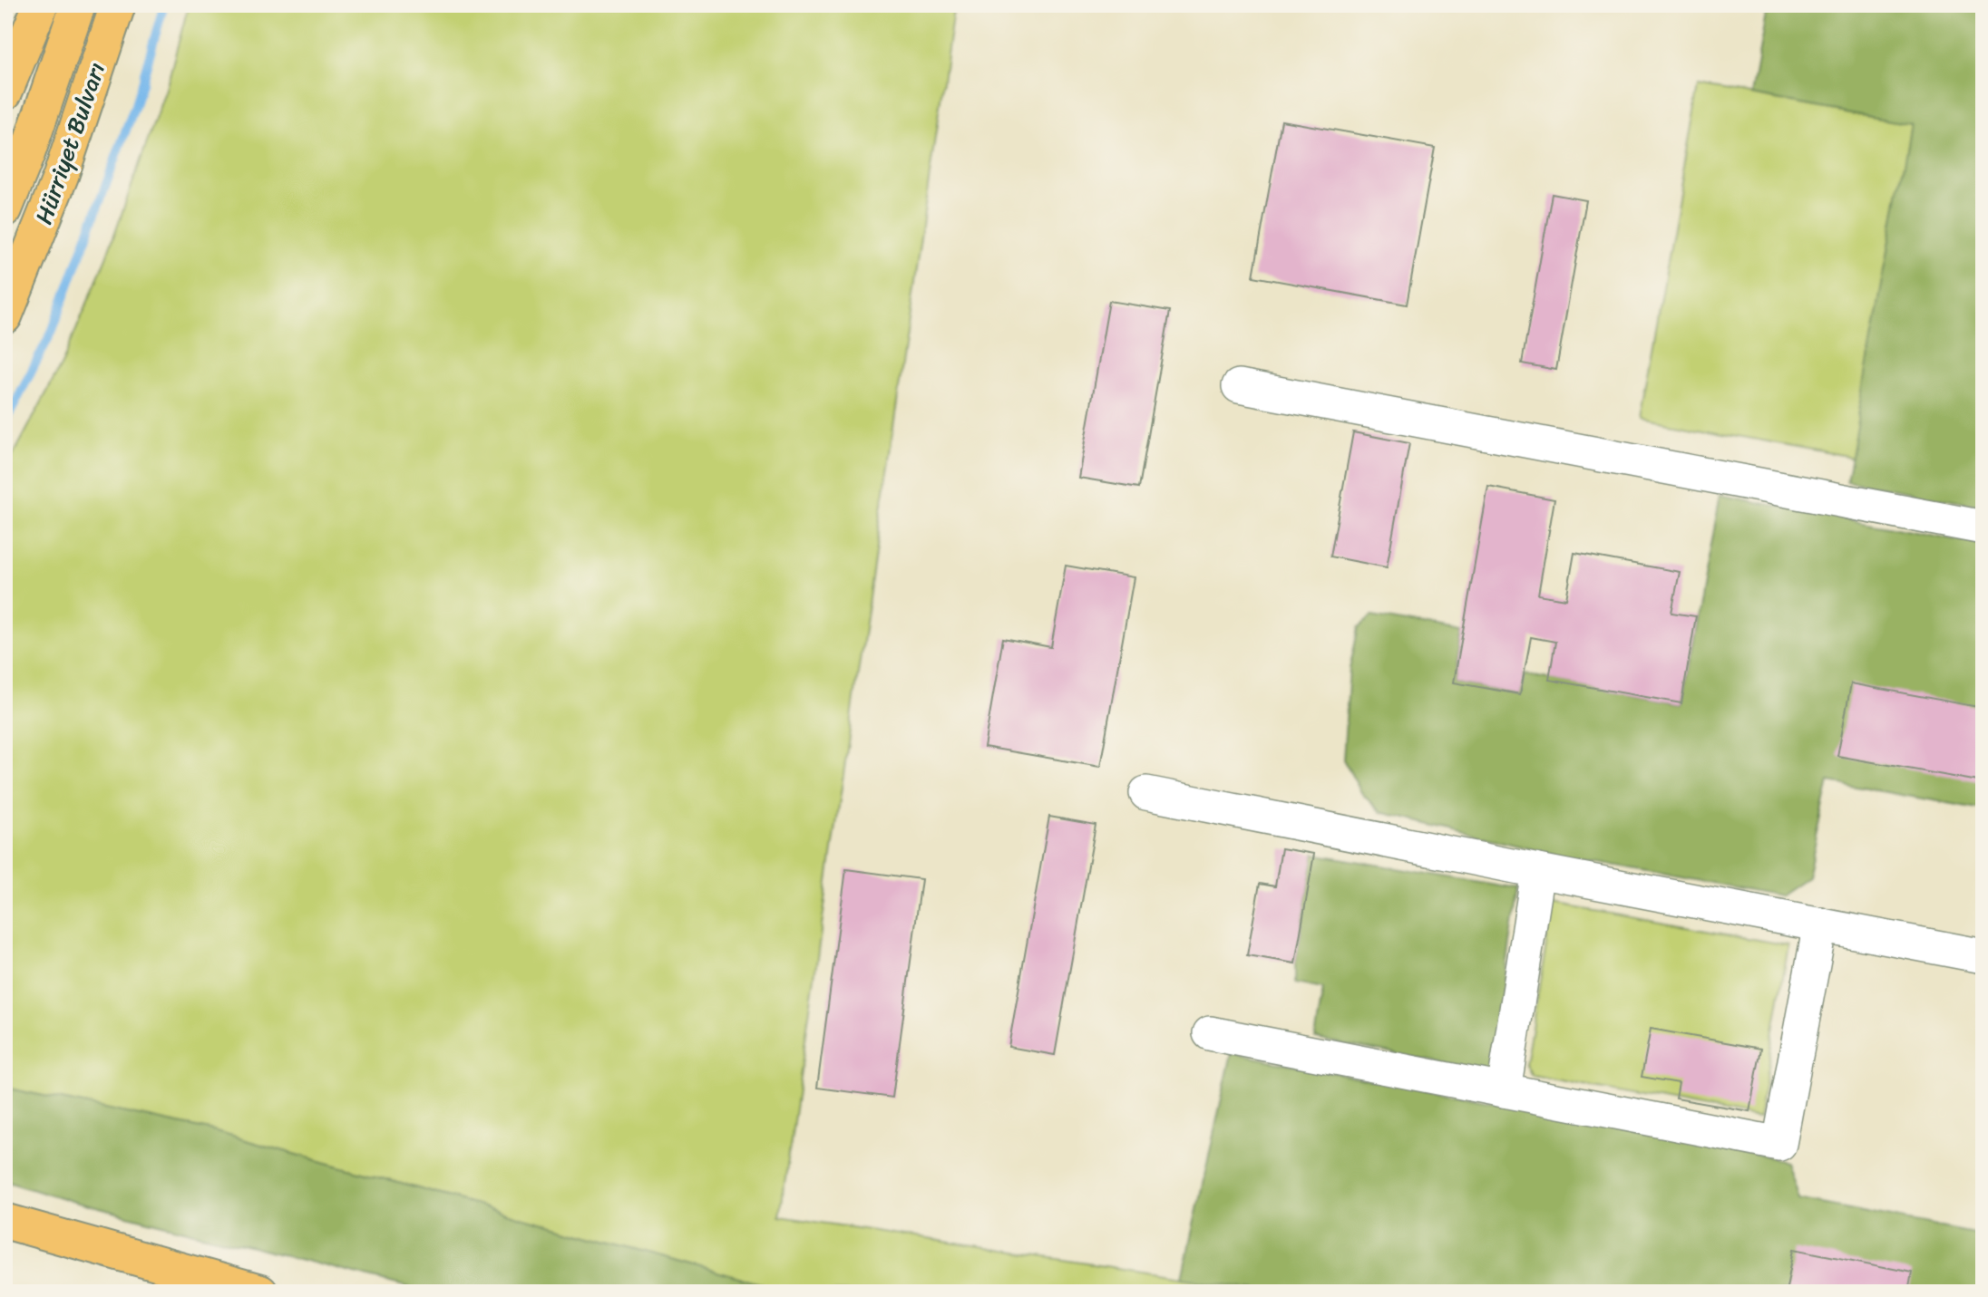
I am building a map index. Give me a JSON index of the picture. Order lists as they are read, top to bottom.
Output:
{
  "streets": {
    "main road": ["Hürriyet Bulvarı"]
  }
}
